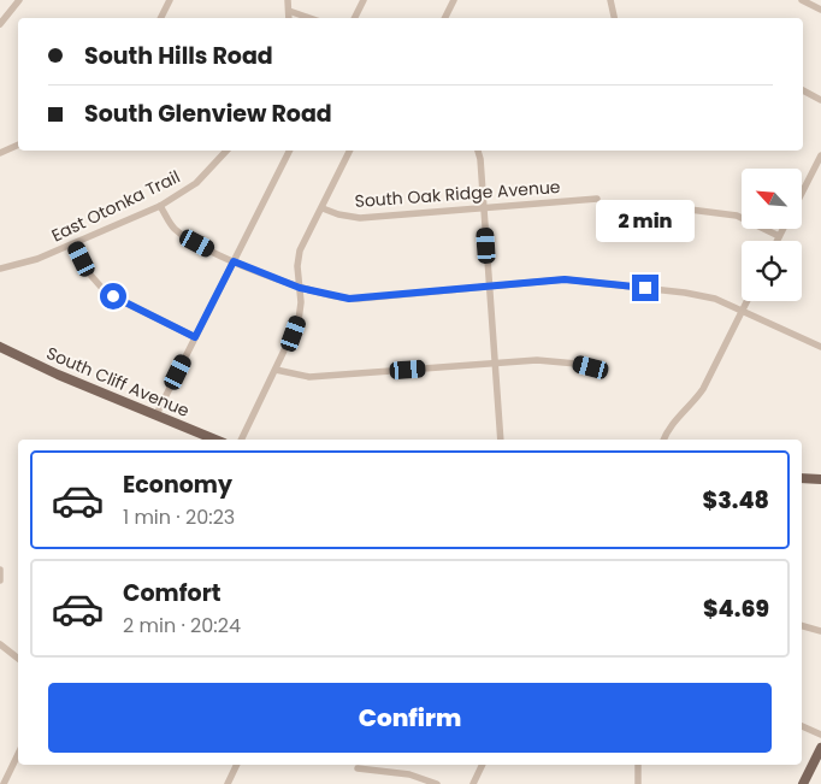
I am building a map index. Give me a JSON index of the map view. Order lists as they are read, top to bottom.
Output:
{
  "streets": {
    "main road": ["South Cliff Avenue"],
    "street": ["South Oak Ridge Avenue", "East Otonka Trail"]
  },
  "north": "top left",
  "page": {
    "banner": ["South Hills Road", "South Glenview Road"],
    "bubble": "2 min",
    "list": [
      {
        "name": "Economy",
        "note": "1 min · 20:23",
        "value": "$3.48"
      },
      {
        "name": "Comfort",
        "note": "2 min · 20:24",
        "value": "$4.69"
      }
    ],
    "buttons": "Confirm"
  }
}
